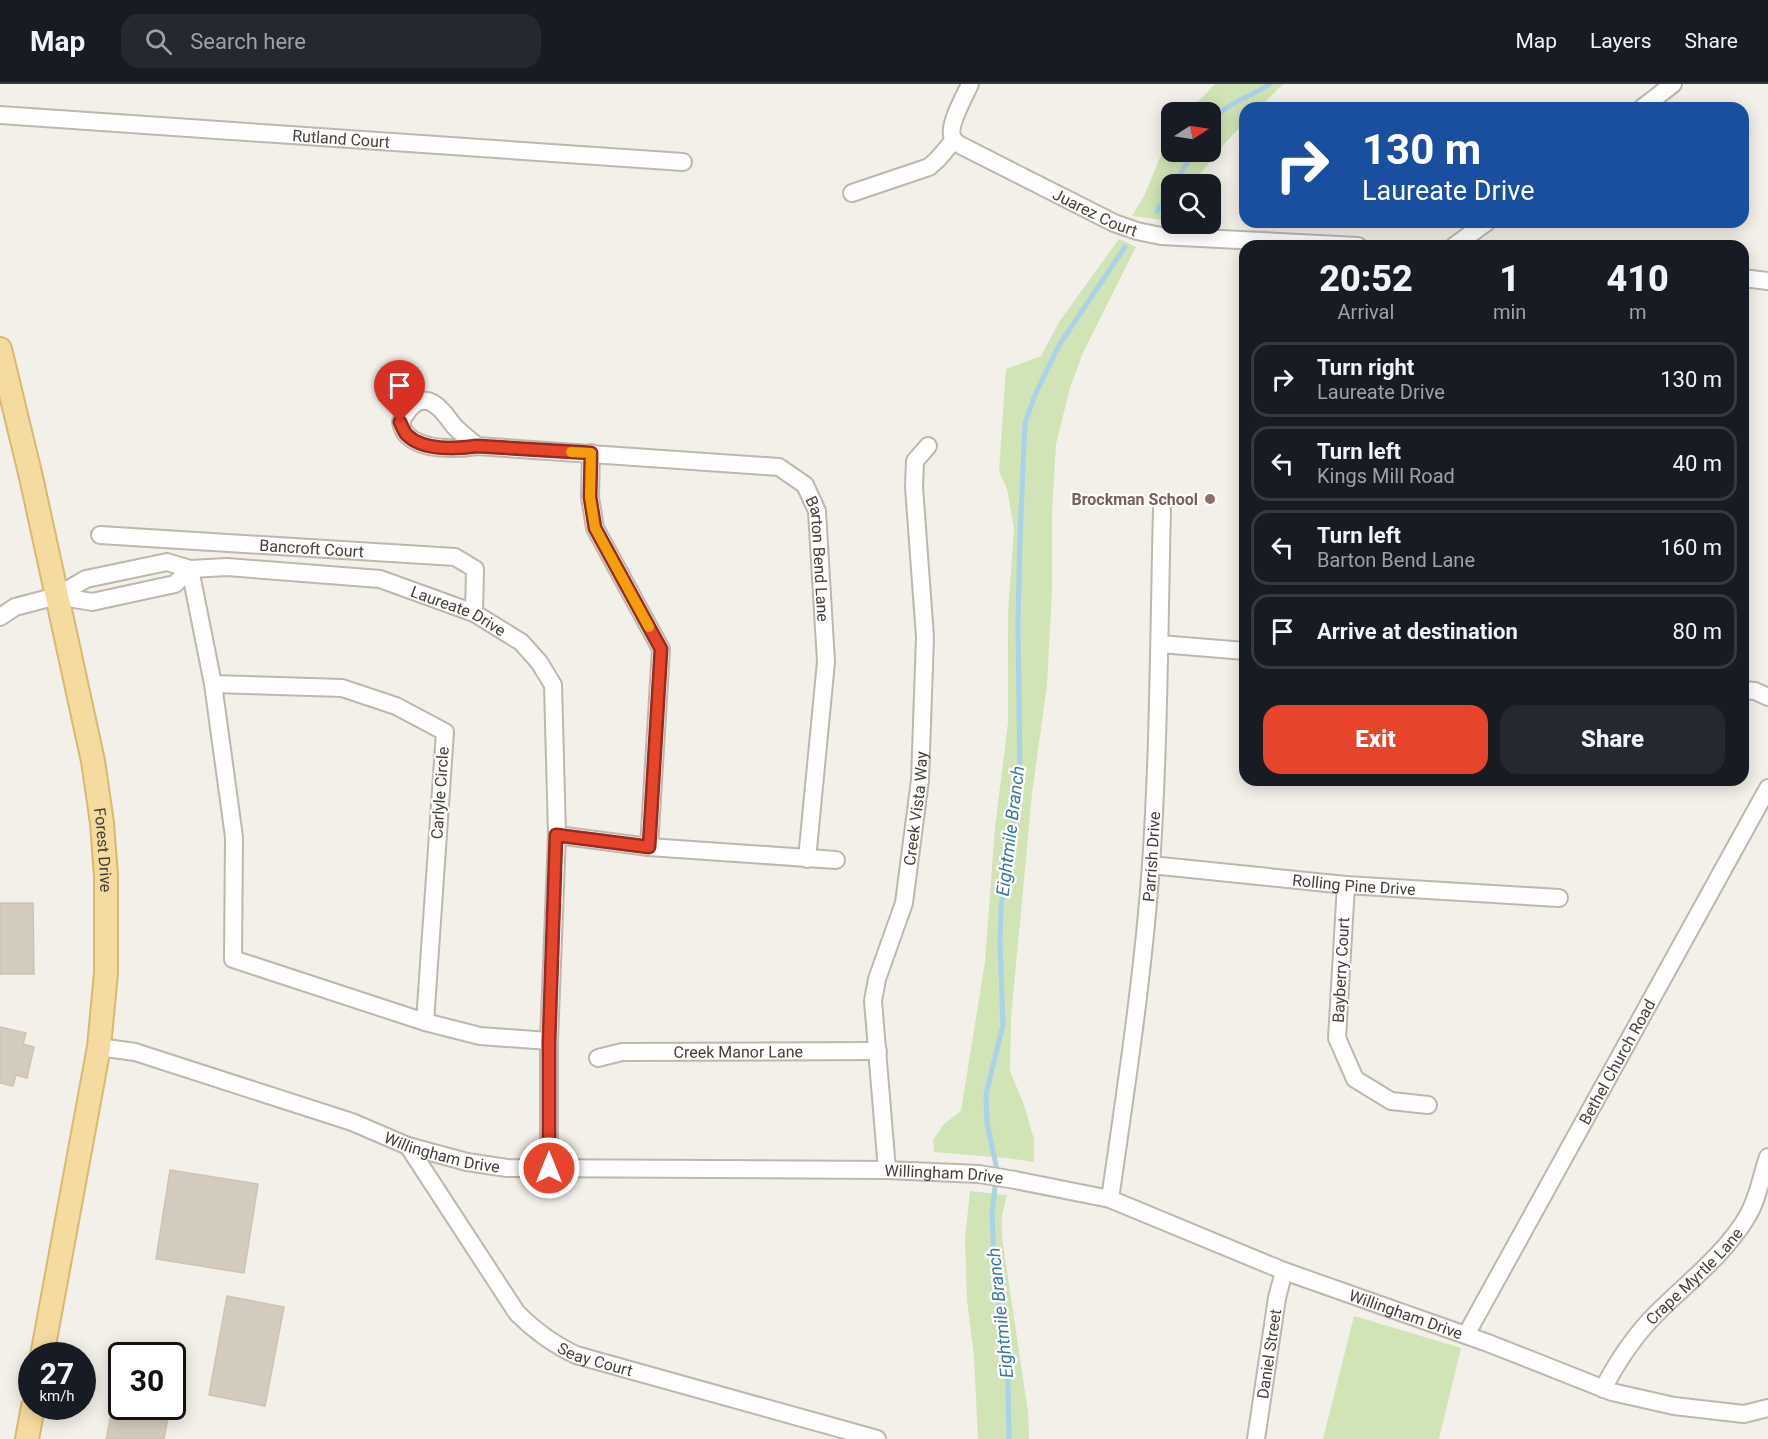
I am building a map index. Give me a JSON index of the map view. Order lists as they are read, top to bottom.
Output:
{
  "streets": {
    "main road": ["Forest Drive"],
    "street": [
      "Rutland Court",
      "Juarez Court",
      "Bancroft Court",
      "Barton Bend Lane",
      "Laureate Drive",
      "Carlyle Circle",
      "Creek Vista Way",
      "Parrish Drive",
      "Rolling Pine Drive",
      "Bayberry Court",
      "Creek Manor Lane",
      "Bethel Church Road",
      "Willingham Drive",
      "Crape Myrtle Lane",
      "Daniel Street",
      "Seay Court"
    ]
  },
  "crossings": [
    ["Bancroft Court", "Laureate Drive"],
    ["Laureate Drive", "Forest Drive"],
    ["Laureate Drive", "Willingham Drive"],
    ["Creek Vista Way", "Creek Manor Lane"],
    ["Creek Vista Way", "Willingham Drive"],
    ["Forest Drive", "Willingham Drive"],
    ["Parrish Drive", "Rolling Pine Drive"],
    ["Parrish Drive", "Willingham Drive"],
    ["Rolling Pine Drive", "Bayberry Court"],
    ["Bethel Church Road", "Willingham Drive"],
    ["Willingham Drive", "Crape Myrtle Lane"],
    ["Willingham Drive", "Daniel Street"],
    ["Willingham Drive", "Seay Court"]
  ],
  "water": ["Eightmile Branch"],
  "places": ["Brockman School"],
  "north": "right",
  "page": {
    "header": "Map",
    "search": "Search here",
    "nav": ["Map", "Layers", "Share"],
    "turn": ["130 m", "Laureate Drive"],
    "eta": [
      "20:52",
      "Arrival",
      "1",
      "min",
      "410",
      "m"
    ],
    "list": [
      {
        "name": "Turn right",
        "note": "Laureate Drive",
        "value": "130 m"
      },
      {
        "name": "Turn left",
        "note": "Kings Mill Road",
        "value": "40 m"
      },
      {
        "name": "Turn left",
        "note": "Barton Bend Lane",
        "value": "160 m"
      },
      {
        "name": "Arrive at destination",
        "value": "80 m"
      }
    ],
    "buttons": ["Exit", "Share"],
    "speed": "27 km/h",
    "limit": "30"
  }
}
